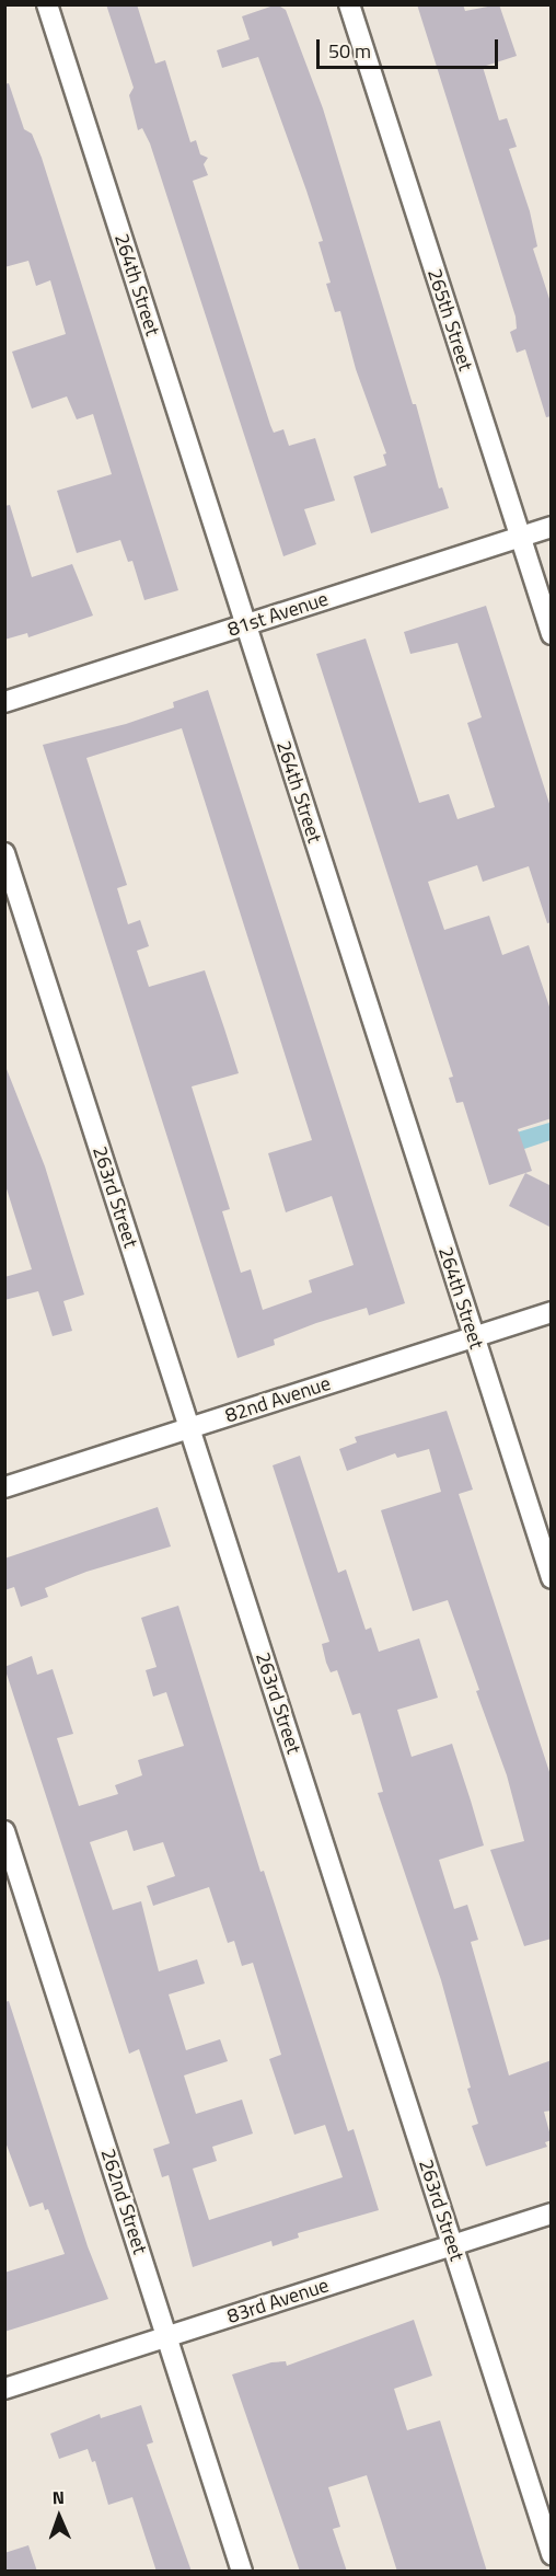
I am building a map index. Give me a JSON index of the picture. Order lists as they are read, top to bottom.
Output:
{
  "streets": {
    "street": [
      "264th Street",
      "265th Street",
      "81st Avenue",
      "263rd Street",
      "82nd Avenue",
      "262nd Street",
      "83rd Avenue"
    ]
  },
  "crossings": [
    ["264th Street", "81st Avenue"],
    ["264th Street", "82nd Avenue"],
    ["265th Street", "81st Avenue"],
    ["263rd Street", "82nd Avenue"],
    ["263rd Street", "83rd Avenue"],
    ["262nd Street", "83rd Avenue"]
  ],
  "scale_bar": "50 m",
  "north": "top"
}
